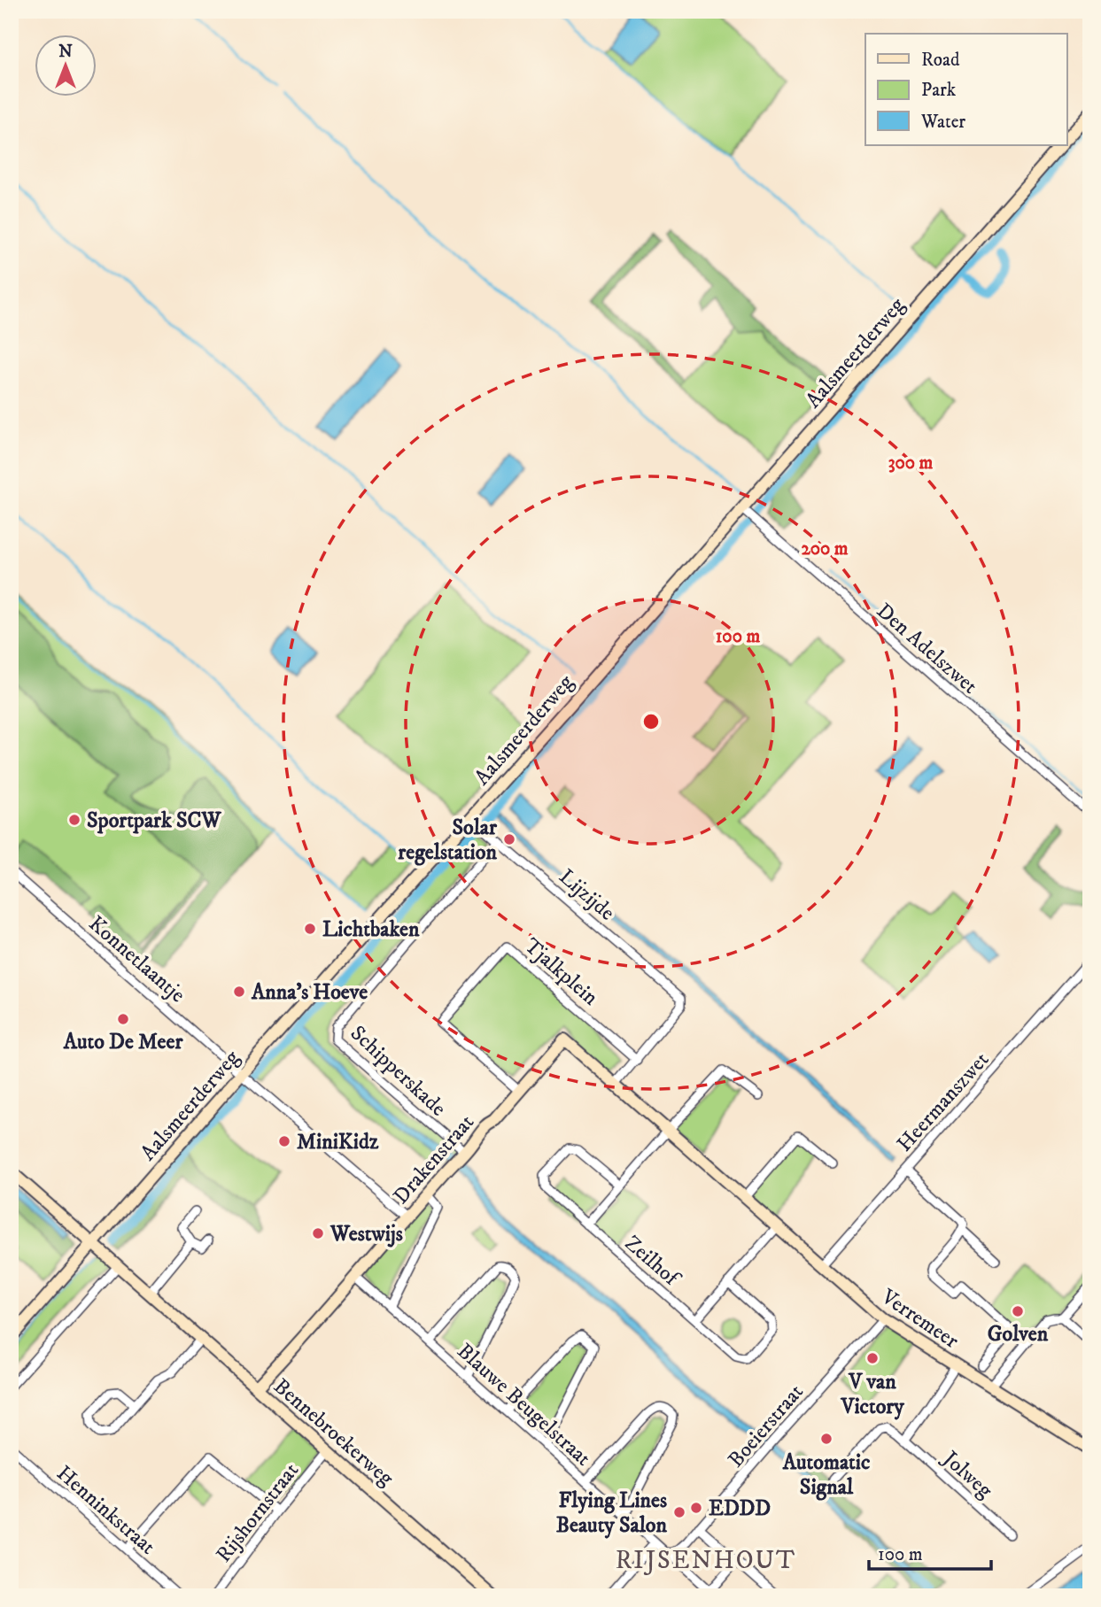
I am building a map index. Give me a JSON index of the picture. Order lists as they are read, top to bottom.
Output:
{
  "streets": {
    "street": [
      "Aalsmeerderweg",
      "Den Adelszwet",
      "Lijzijde",
      "Konnetlaantje",
      "Tjalkplein",
      "Schipperskade",
      "Heermanszwet",
      "Drakenstraat",
      "Zeilhof",
      "Verremeer",
      "Blauwe Beugelstraat",
      "Boeierstraat",
      "Bennebroekerweg",
      "Jolweg",
      "Henninkstraat",
      "Rijshornstraat"
    ]
  },
  "crossings": [
    ["Aalsmeerderweg", "Den Adelszwet"],
    ["Aalsmeerderweg", "Lijzijde"],
    ["Aalsmeerderweg", "Konnetlaantje"],
    ["Aalsmeerderweg", "Bennebroekerweg"],
    ["Lijzijde", "Tjalkplein"],
    ["Lijzijde", "Schipperskade"],
    ["Konnetlaantje", "Drakenstraat"],
    ["Tjalkplein", "Drakenstraat"],
    ["Schipperskade", "Drakenstraat"],
    ["Heermanszwet", "Verremeer"],
    ["Drakenstraat", "Verremeer"],
    ["Drakenstraat", "Blauwe Beugelstraat"],
    ["Drakenstraat", "Bennebroekerweg"],
    ["Verremeer", "Boeierstraat"],
    ["Blauwe Beugelstraat", "Boeierstraat"],
    ["Bennebroekerweg", "Rijshornstraat"]
  ],
  "districts": ["RIJSENHOUT"],
  "places": [
    "Sportpark SCW",
    "Solar regelstation",
    "Lichtbaken",
    "Anna's Hoeve",
    "Auto De Meer",
    "MiniKidz",
    "Westwijs",
    "Golven",
    "V van Victory",
    "Automatic Signal",
    "EDDD",
    "Flying Lines Beauty Salon"
  ],
  "legend": ["Road", "Park", "Water"],
  "scale_bar": "100 m",
  "north": "top",
  "rings": ["300 m", "200 m", "100 m"]
}
